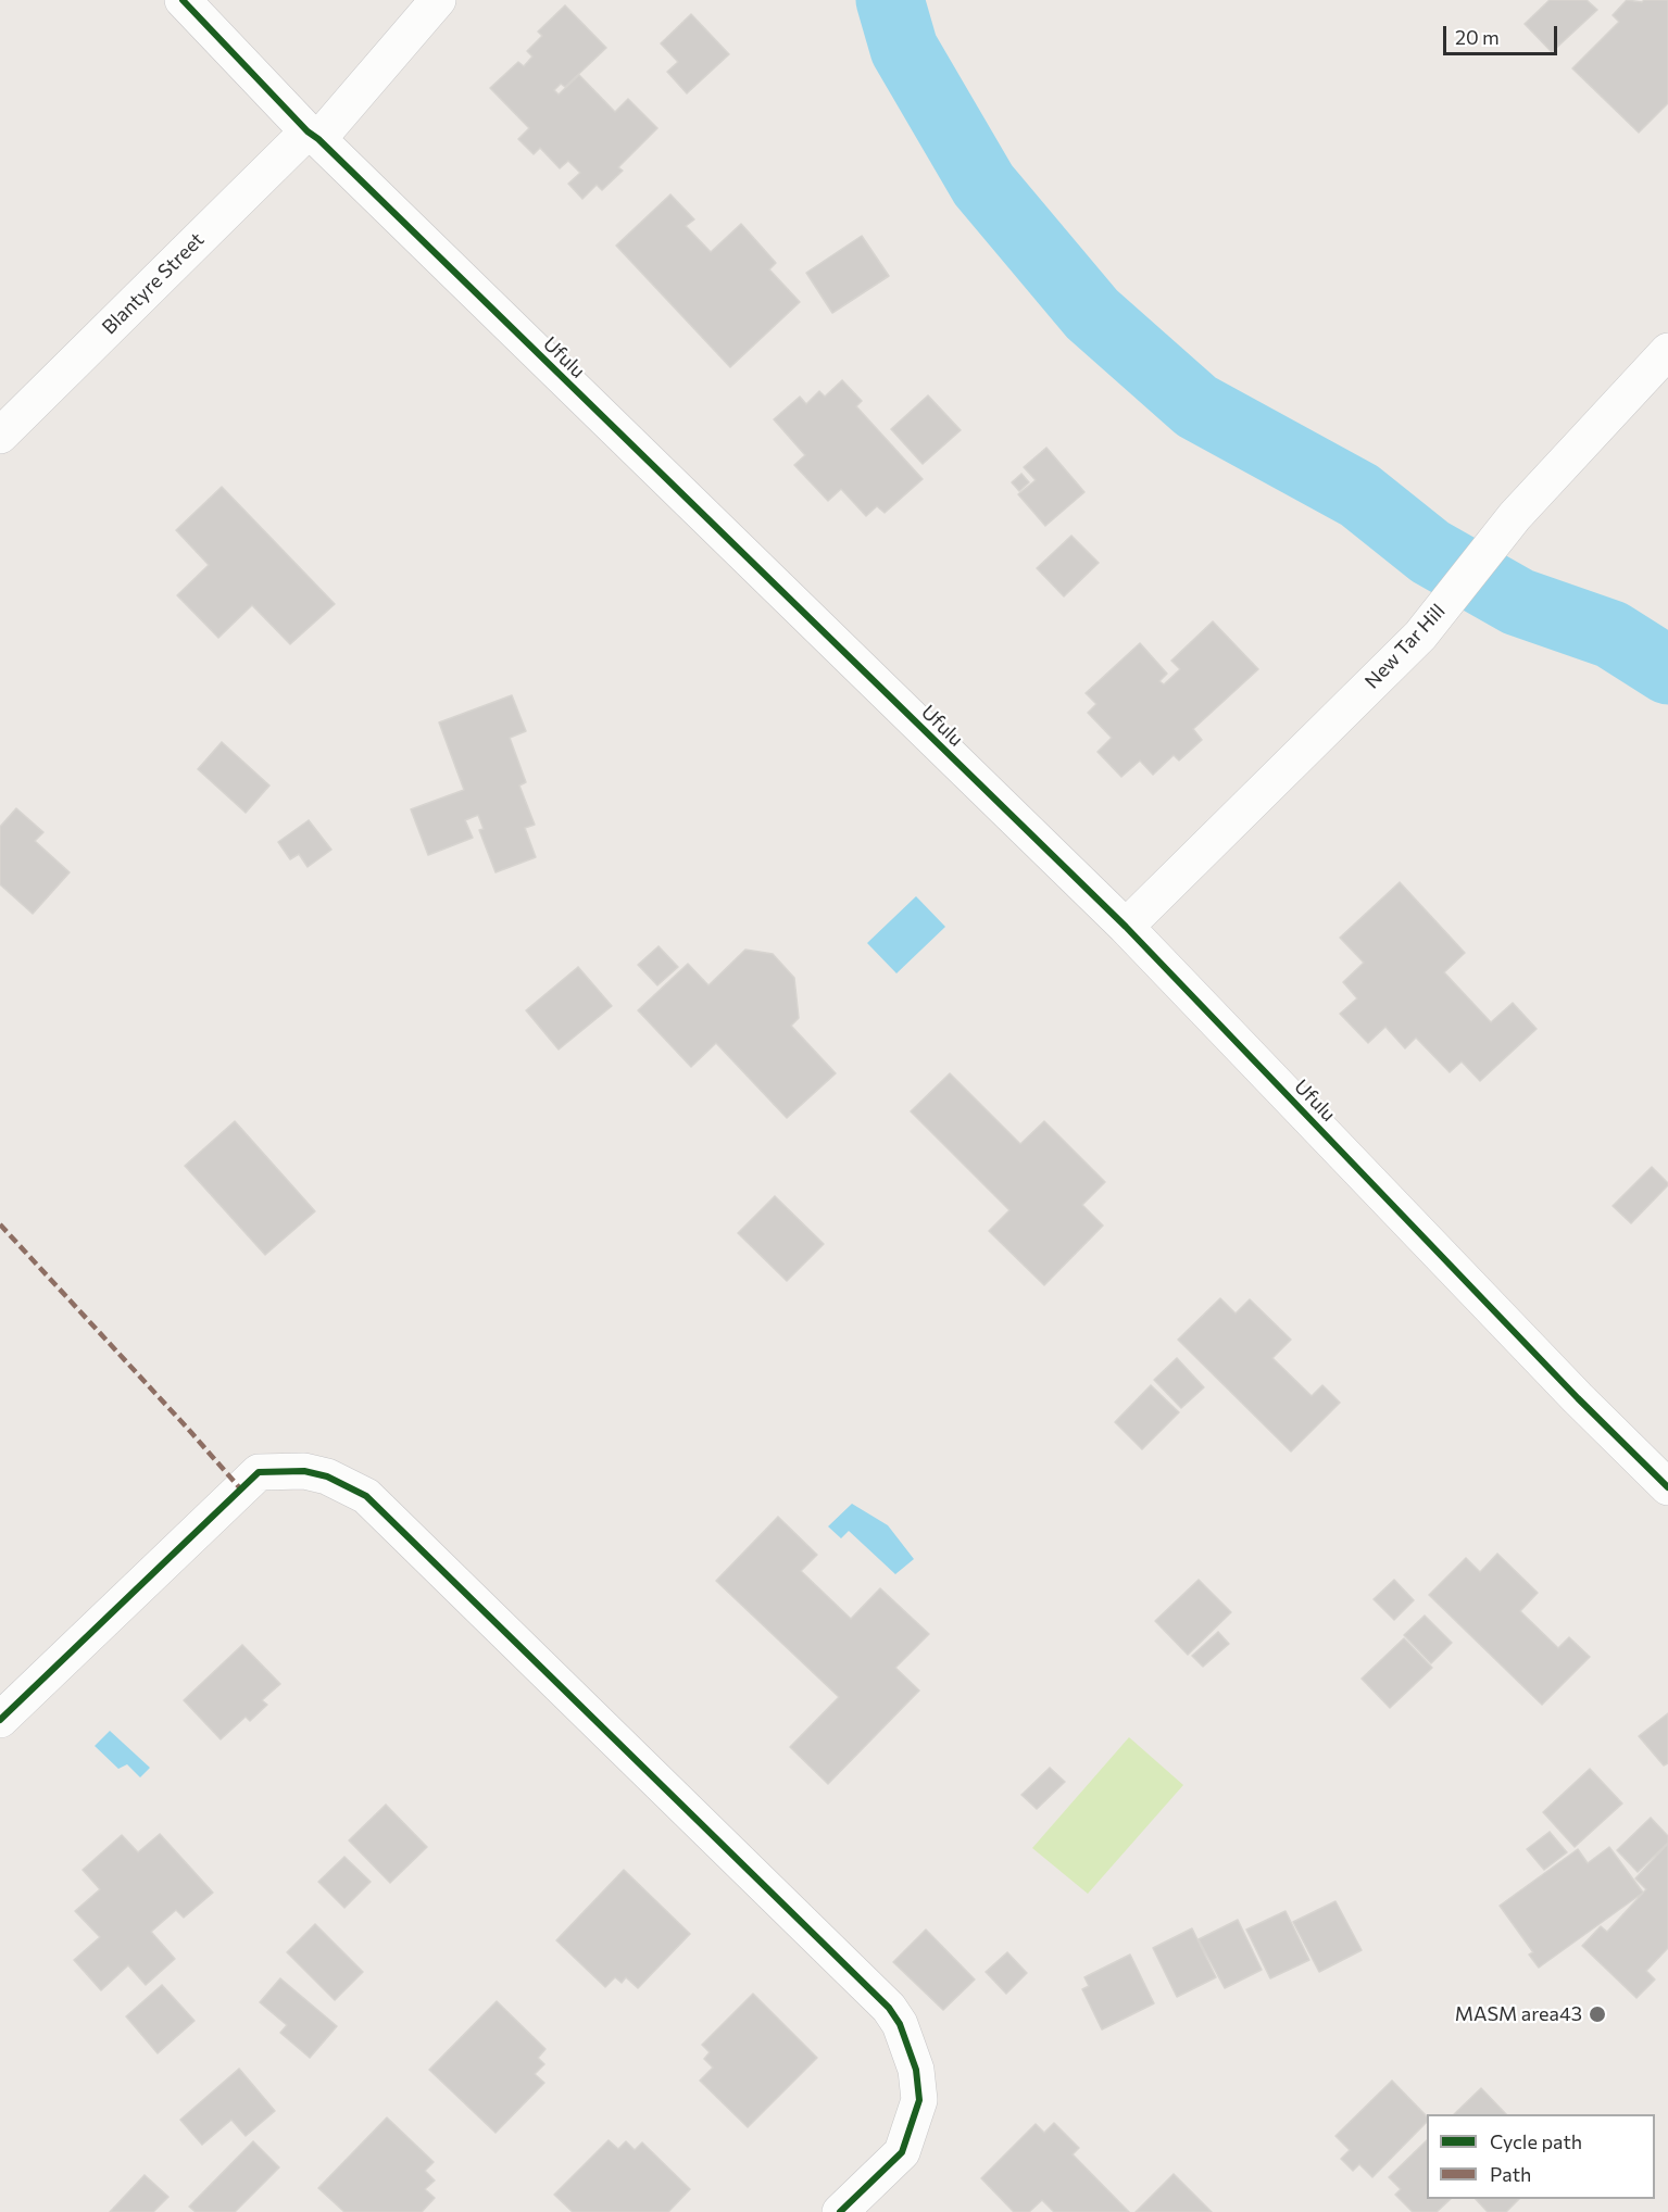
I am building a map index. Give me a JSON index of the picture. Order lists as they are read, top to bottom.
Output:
{
  "streets": {
    "street": ["Blantyre Street", "Ufulu", "New Tar Hill"]
  },
  "crossings": [
    ["Blantyre Street", "Ufulu"],
    ["Ufulu", "New Tar Hill"]
  ],
  "places": ["MASM area43"],
  "legend": ["Cycle path", "Path"],
  "scale_bar": "20 m"
}
